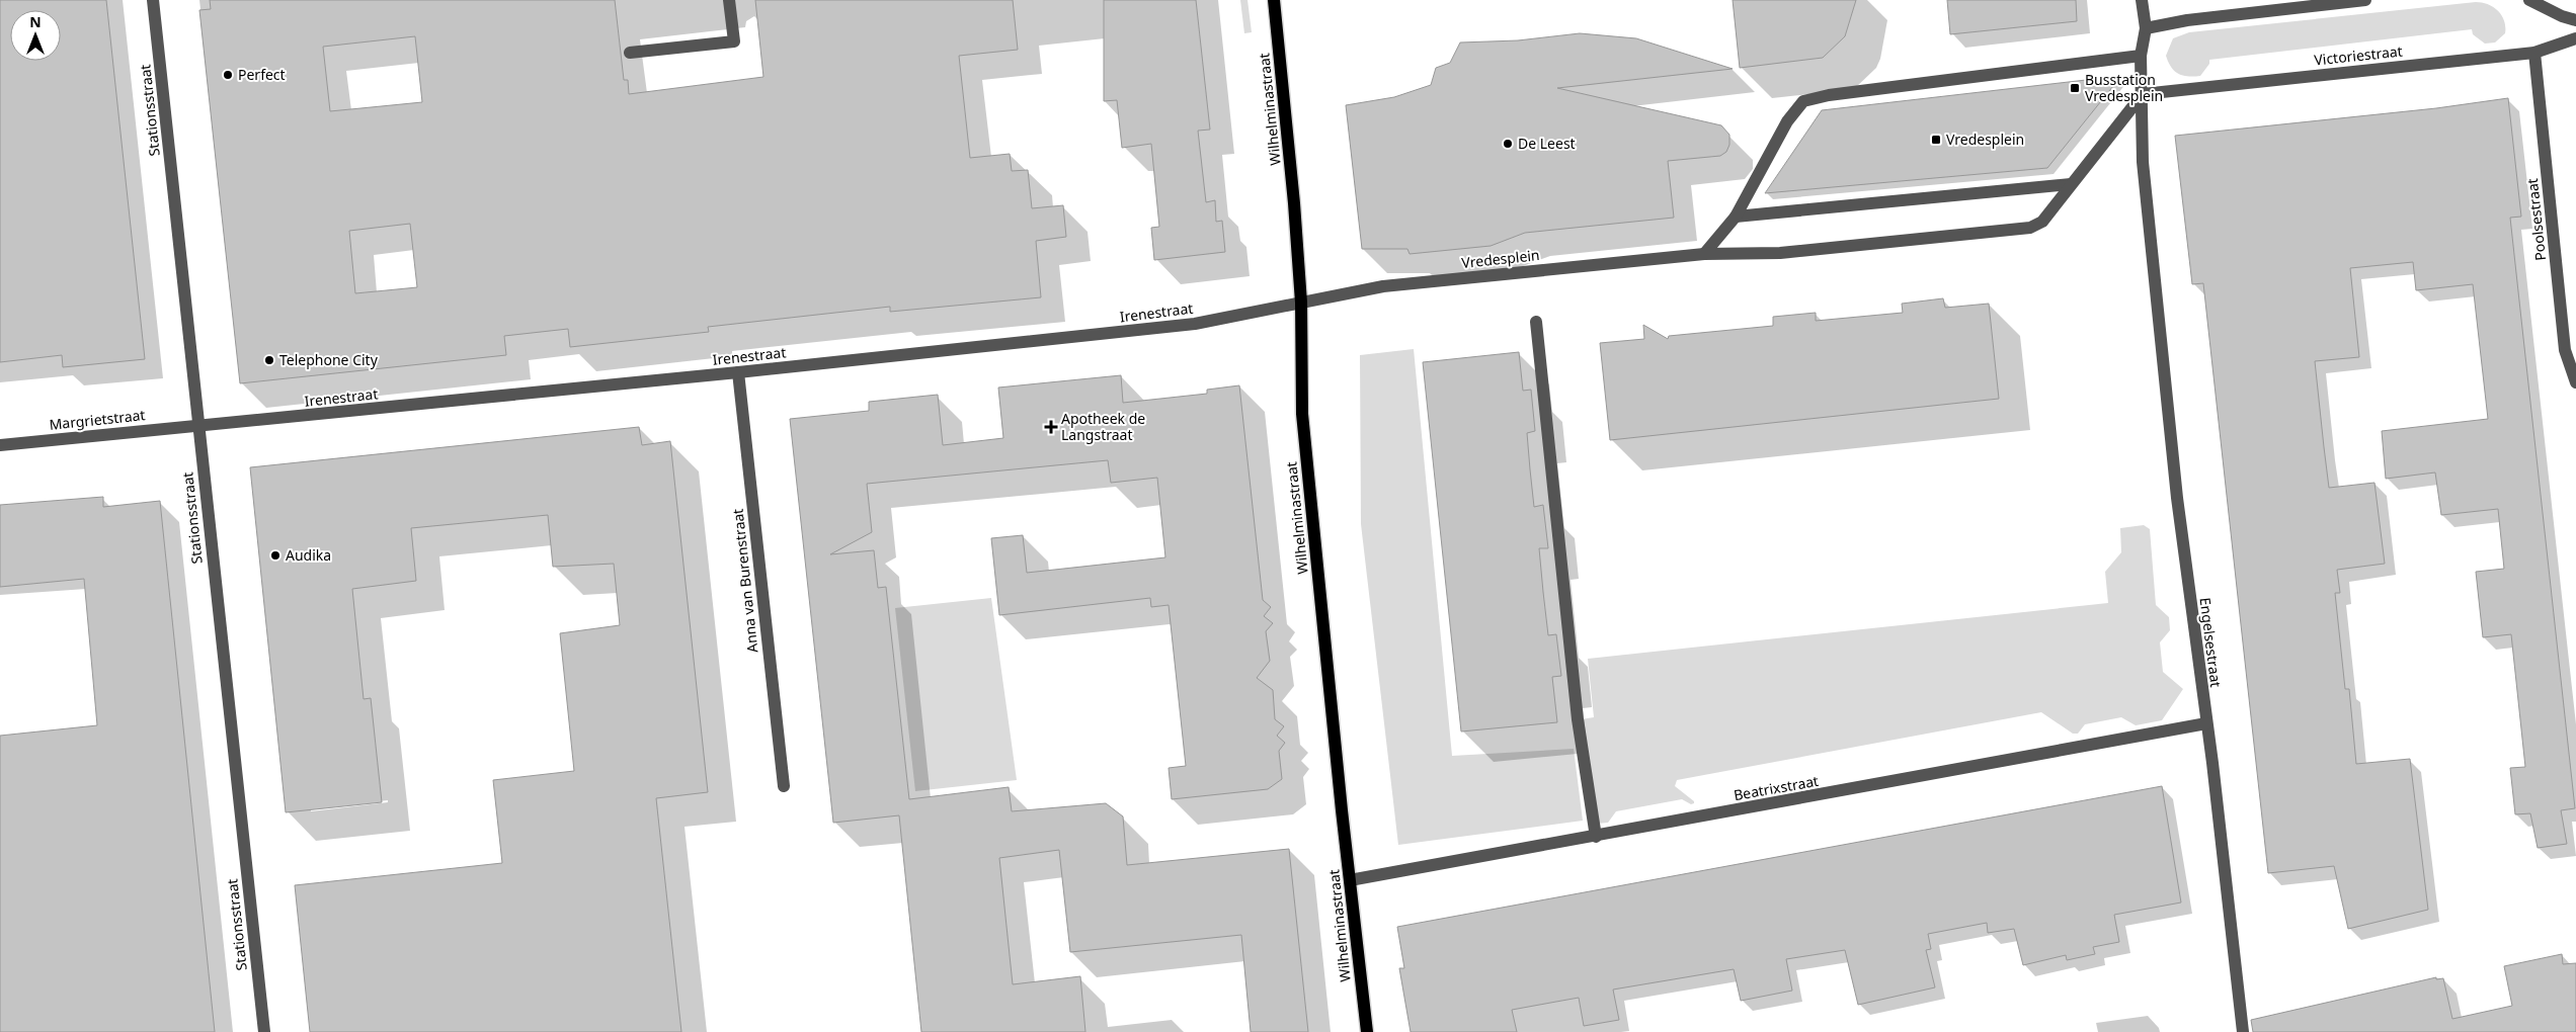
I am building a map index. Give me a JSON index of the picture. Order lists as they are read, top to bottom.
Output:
{
  "streets": {
    "main road": ["Wilhelminastraat"],
    "street": [
      "Victoriestraat",
      "Stationsstraat",
      "Poolsestraat",
      "Vredesplein",
      "Irenestraat",
      "Margrietstraat",
      "Anna van Burenstraat",
      "Engelsestraat",
      "Beatrixstraat"
    ]
  },
  "crossings": [
    ["Victoriestraat", "Poolsestraat"],
    ["Victoriestraat", "Vredesplein"],
    ["Victoriestraat", "Engelsestraat"],
    ["Wilhelminastraat", "Vredesplein"],
    ["Wilhelminastraat", "Irenestraat"],
    ["Wilhelminastraat", "Beatrixstraat"],
    ["Stationsstraat", "Irenestraat"],
    ["Stationsstraat", "Margrietstraat"],
    ["Vredesplein", "Irenestraat"],
    ["Vredesplein", "Engelsestraat"],
    ["Irenestraat", "Margrietstraat"],
    ["Irenestraat", "Anna van Burenstraat"],
    ["Engelsestraat", "Beatrixstraat"]
  ],
  "places": {
    "other": [
      "Perfect",
      "De Leest",
      "Telephone City",
      "Audika"
    ],
    "transit": ["Busstation Vredesplein", "Vredesplein"],
    "health": ["Apotheek de Langstraat"]
  },
  "north": "top"
}
